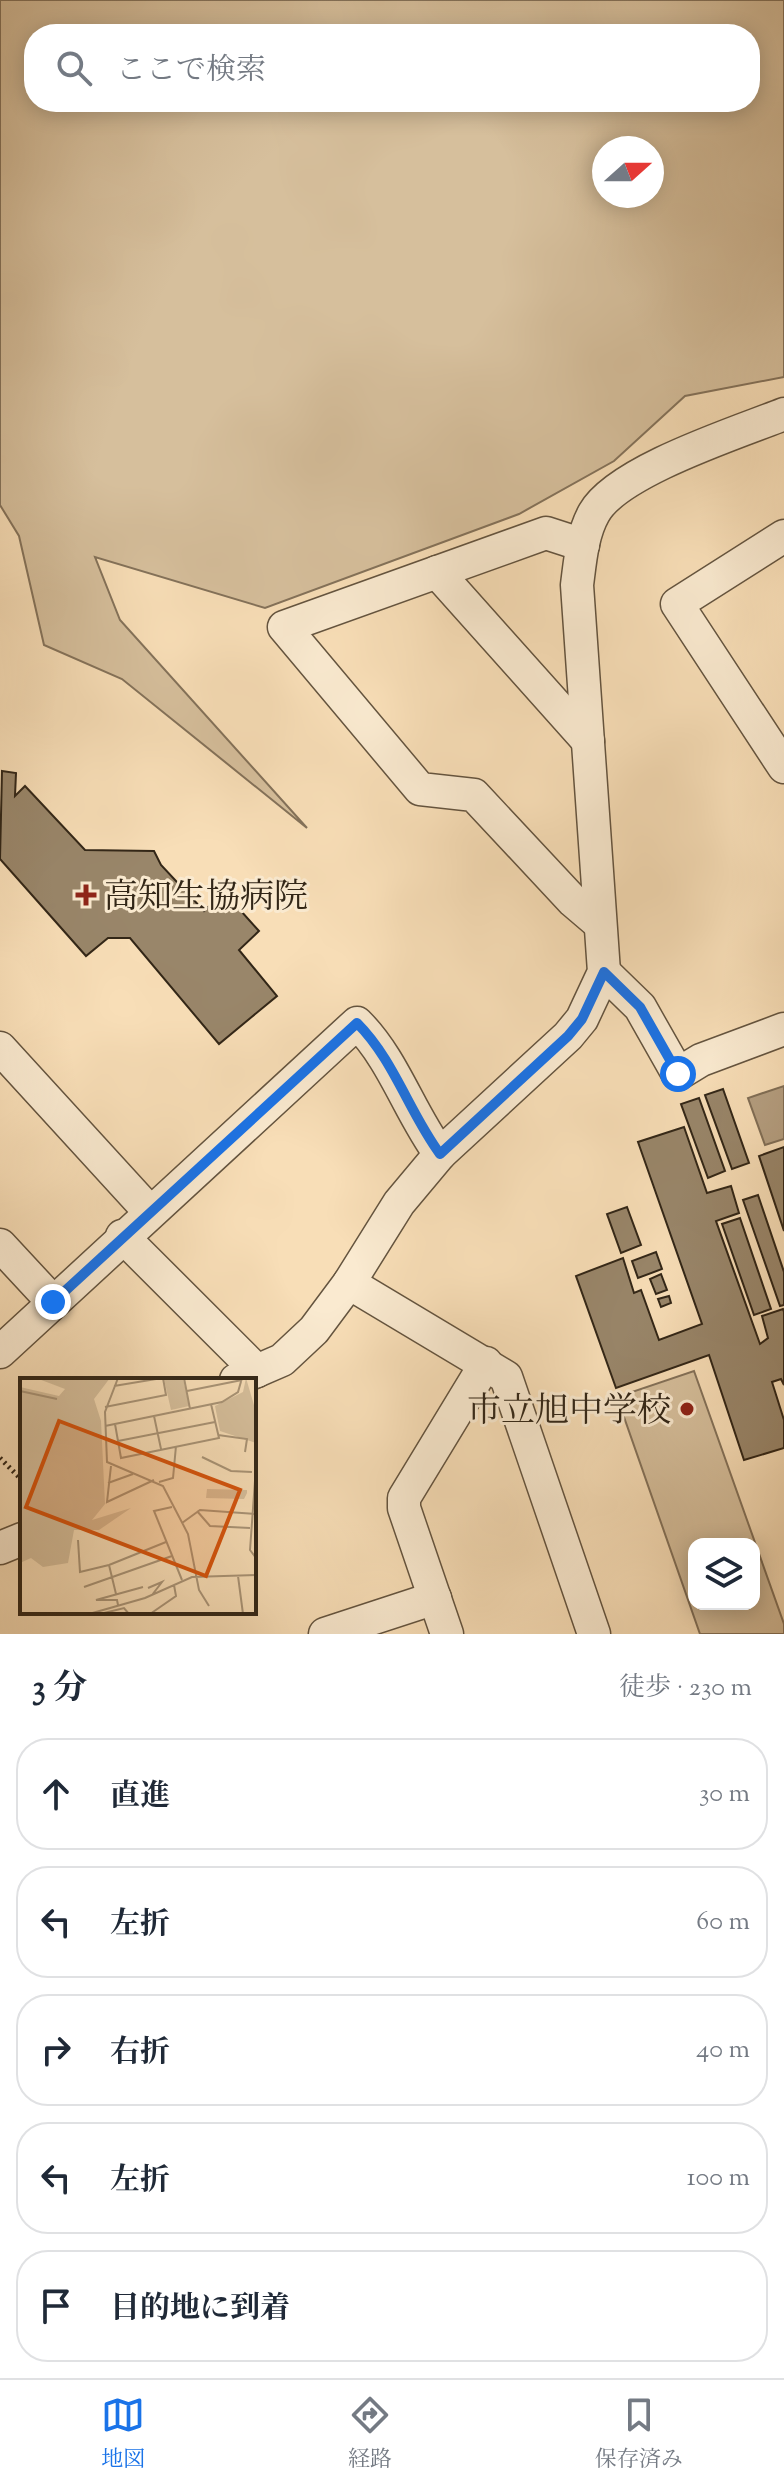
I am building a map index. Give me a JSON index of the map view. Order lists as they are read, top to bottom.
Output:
{
  "places": {
    "health": ["高知生協病院"],
    "other": ["市立旭中学校"]
  },
  "north": "right",
  "page": {
    "search": "ここで検索",
    "heading": ["3 分", "徒歩 · 230 m"],
    "list": [
      ["直進", "30 m"],
      ["左折", "60 m"],
      ["右折", "40 m"],
      ["左折", "100 m"],
      "目的地に到着"
    ],
    "nav": ["地図", "経路", "保存済み"]
  }
}
